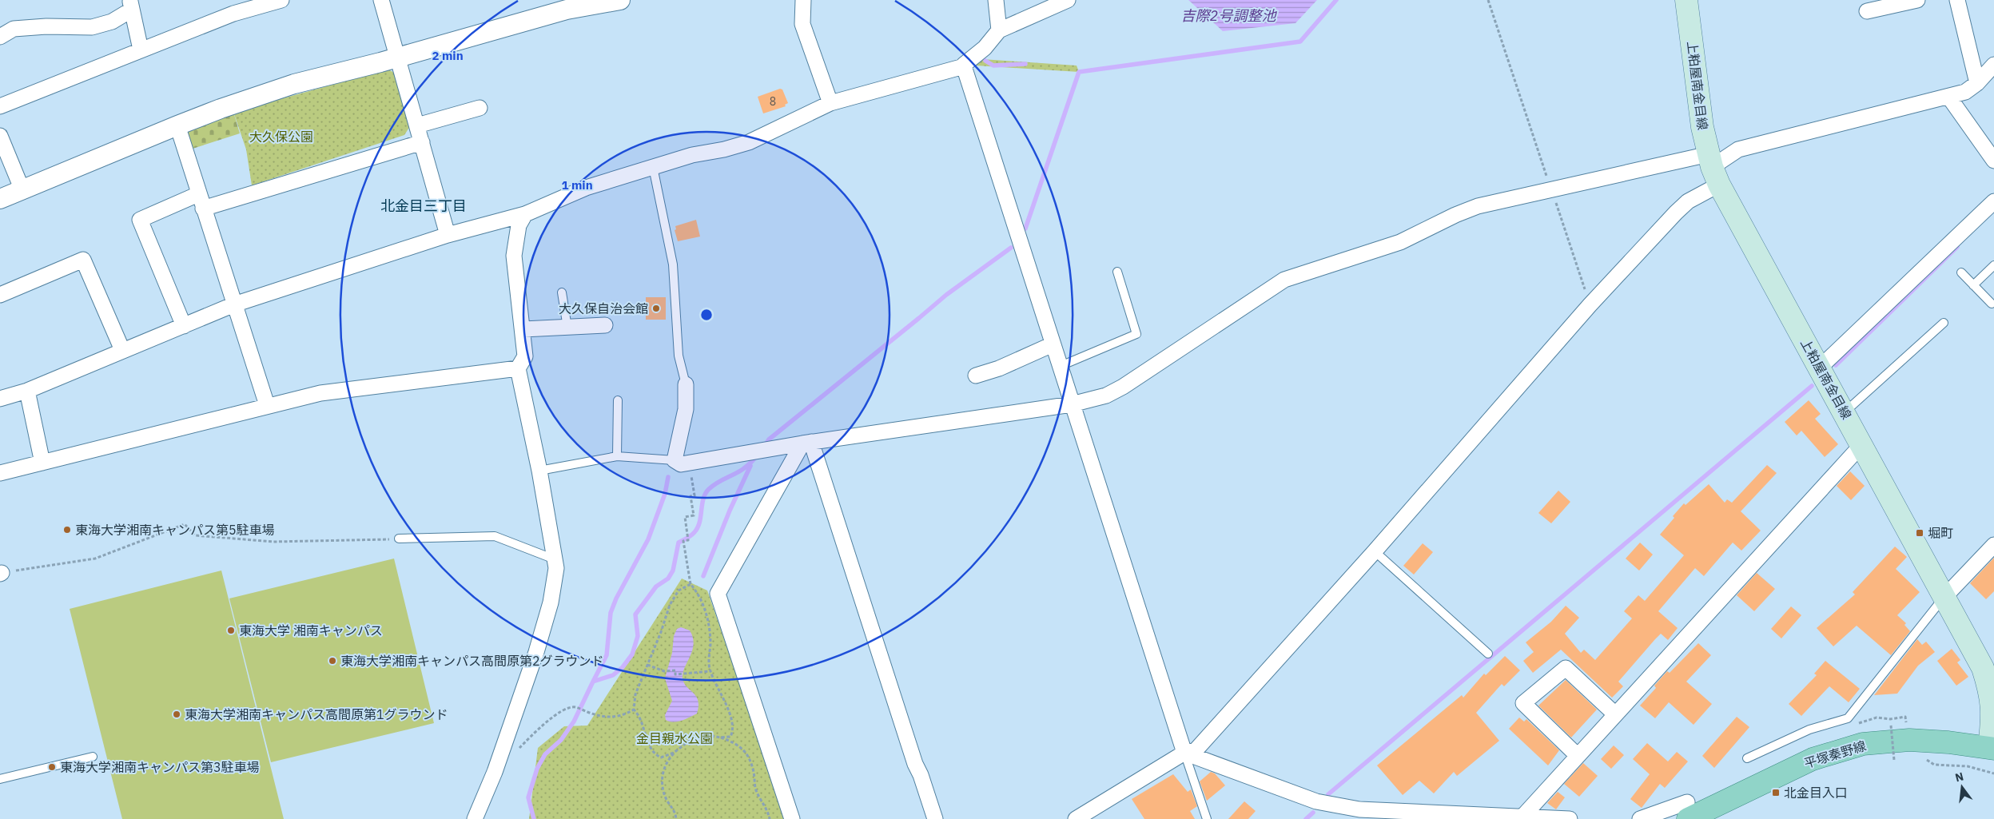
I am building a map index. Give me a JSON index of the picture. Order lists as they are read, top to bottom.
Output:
{
  "streets": {
    "main road": ["上粕屋南金目線", "平塚秦野線"]
  },
  "crossings": [
    ["上粕屋南金目線", "平塚秦野線"]
  ],
  "districts": ["北金目三丁目"],
  "water": ["吉際2号調整池"],
  "parks": ["大久保公園", "金目親水公園"],
  "places": {
    "other": [
      "大久保自治会館",
      "東海大学湘南キャンパス第5駐車場",
      "東海大学 湘南キャンパス",
      "東海大学湘南キャンパス高間原第2グラウンド",
      "東海大学湘南キャンパス高間原第1グラウンド",
      "東海大学湘南キャンパス第3駐車場"
    ],
    "transit": ["堀町", "北金目入口"]
  },
  "house_numbers": ["8"],
  "north": "top",
  "rings": ["2 min", "1 min"]
}
